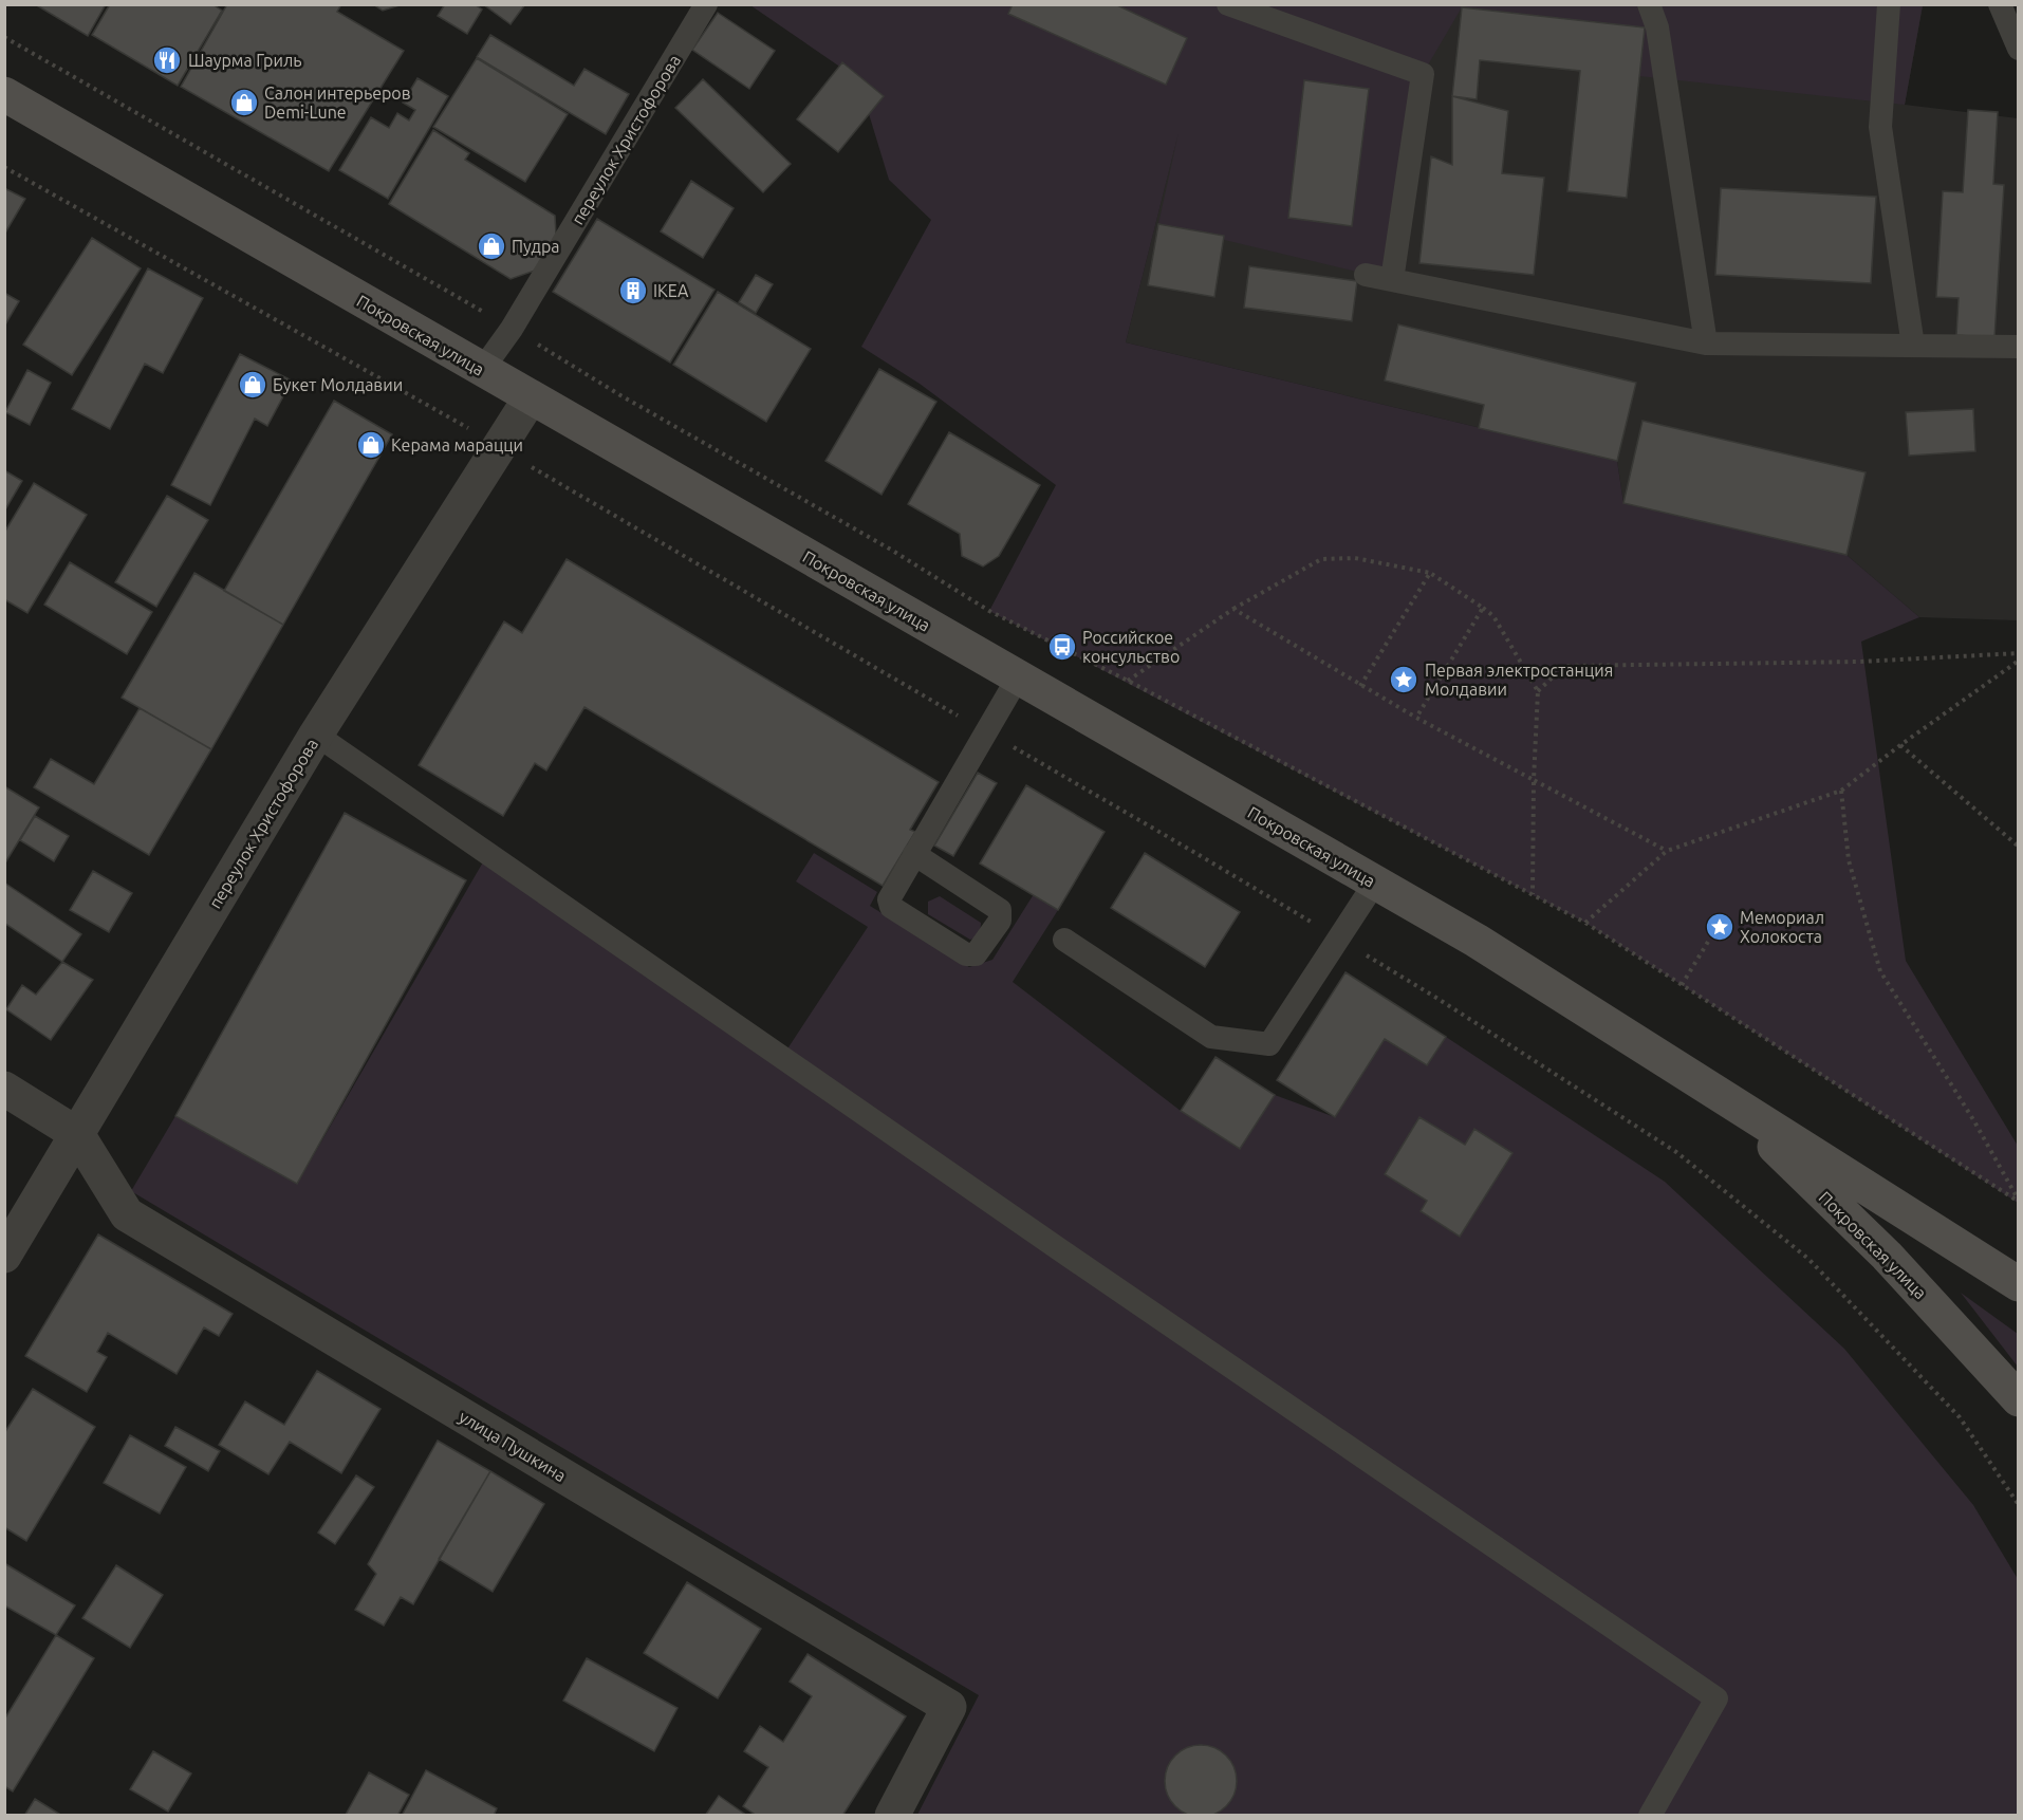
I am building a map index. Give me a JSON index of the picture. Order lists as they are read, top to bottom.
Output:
{
  "streets": {
    "main road": ["Покровская улица"],
    "street": ["переулок Христофорова", "улица Пушкина"]
  },
  "crossings": [
    ["переулок Христофорова", "Покровская улица"],
    ["переулок Христофорова", "улица Пушкина"]
  ],
  "places": {
    "restaurant": ["Шаурма Гриль"],
    "shop": [
      "Салон интерьеров Demi-Lune",
      "Пудра",
      "Букет Молдавии",
      "Керама марацци"
    ],
    "building": ["IKEA"],
    "bus stop": ["Российское консульство"],
    "place": ["Первая электростанция Молдавии", "Мемориал Холокоста"]
  }
}
